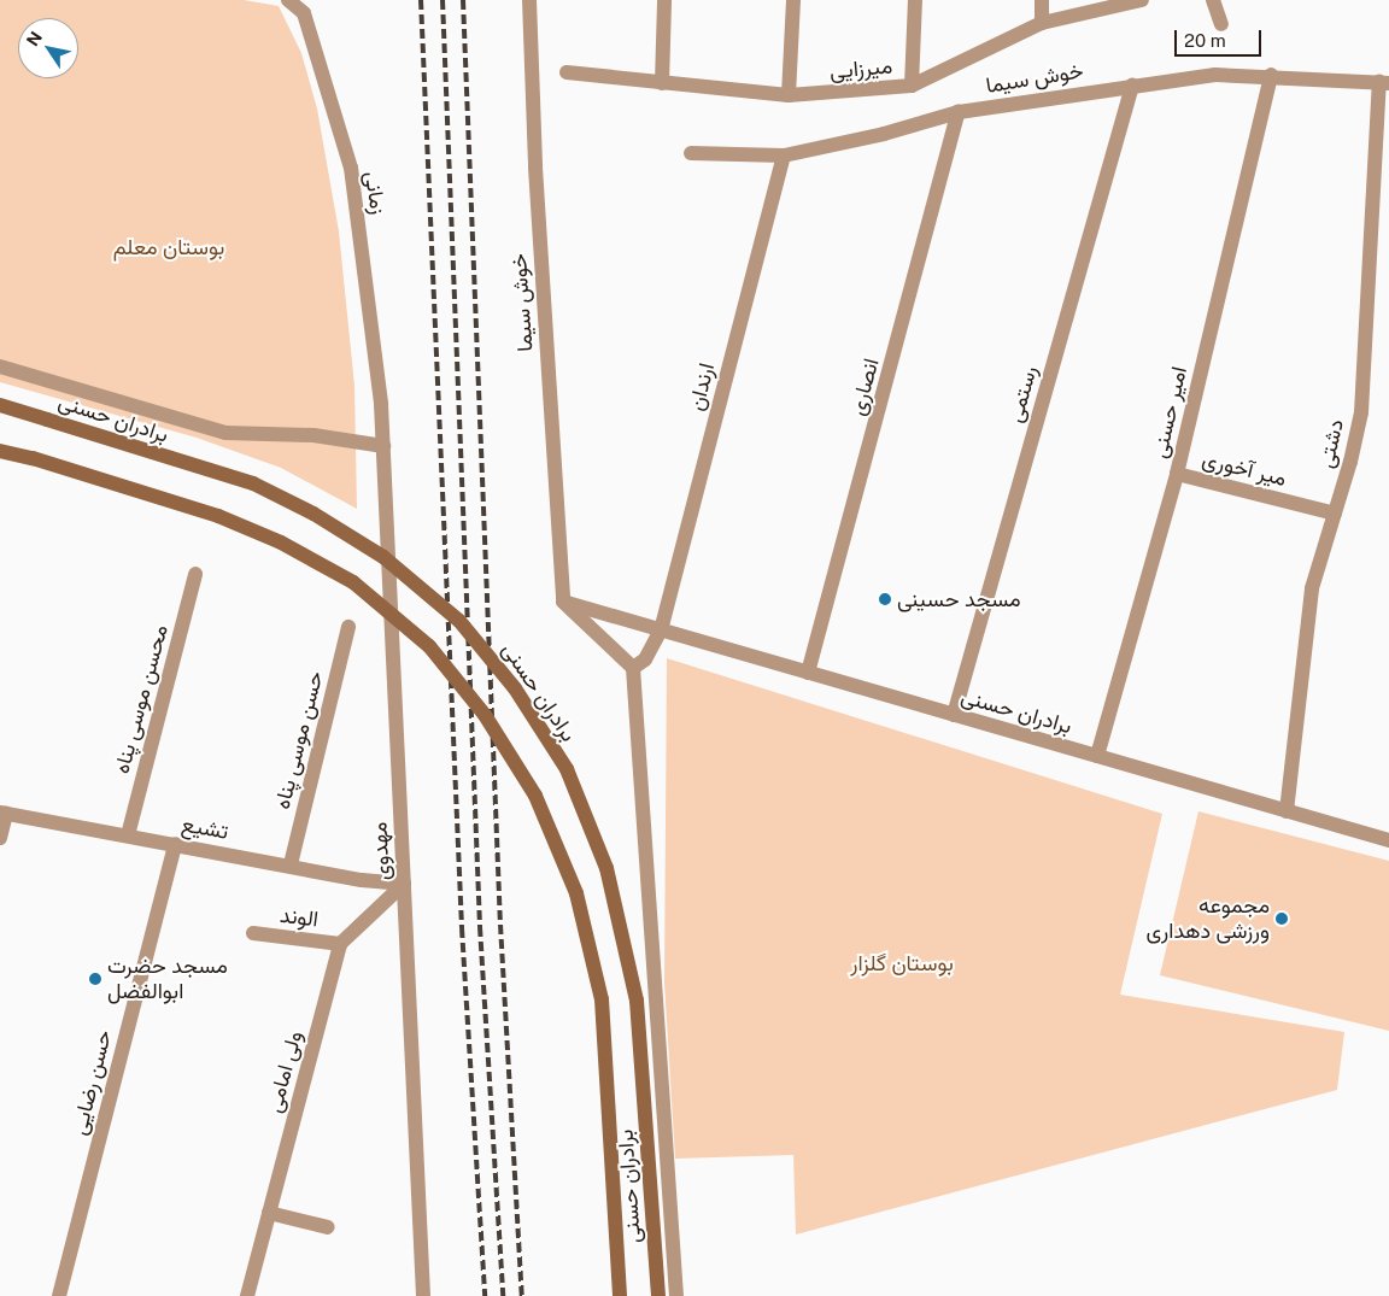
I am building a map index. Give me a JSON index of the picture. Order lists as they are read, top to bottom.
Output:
{
  "streets": {
    "main road": ["برادران حسنی"],
    "street": [
      "میرزایی",
      "خوش سیما",
      "زمانی",
      "ارندان",
      "انصاری",
      "رستمی",
      "امیر حسنی",
      "دشتی",
      "میر آخوری",
      "محسن موسی پناه",
      "حسن موسی پناه",
      "تشیع",
      "مهدوی",
      "الوند",
      "ولی امامی",
      "حسن رضایی"
    ]
  },
  "crossings": [
    ["خوش سیما", "ارندان"],
    ["خوش سیما", "انصاری"],
    ["خوش سیما", "رستمی"],
    ["خوش سیما", "امیر حسنی"],
    ["خوش سیما", "برادران حسنی"],
    ["خوش سیما", "دشتی"],
    ["زمانی", "مهدوی"],
    ["ارندان", "برادران حسنی"],
    ["انصاری", "برادران حسنی"],
    ["رستمی", "برادران حسنی"],
    ["امیر حسنی", "برادران حسنی"],
    ["امیر حسنی", "میر آخوری"],
    ["برادران حسنی", "دشتی"],
    ["دشتی", "میر آخوری"],
    ["محسن موسی پناه", "تشیع"],
    ["حسن موسی پناه", "تشیع"],
    ["تشیع", "مهدوی"],
    ["تشیع", "حسن رضایی"],
    ["الوند", "ولی امامی"]
  ],
  "parks": ["بوستان معلم", "بوستان گلزار"],
  "places": ["مسجد حسینی", "مجموعه ورزشی دهداری", "مسجد حضرت ابوالفضل"],
  "scale_bar": "20 m",
  "north": "top left"
}
